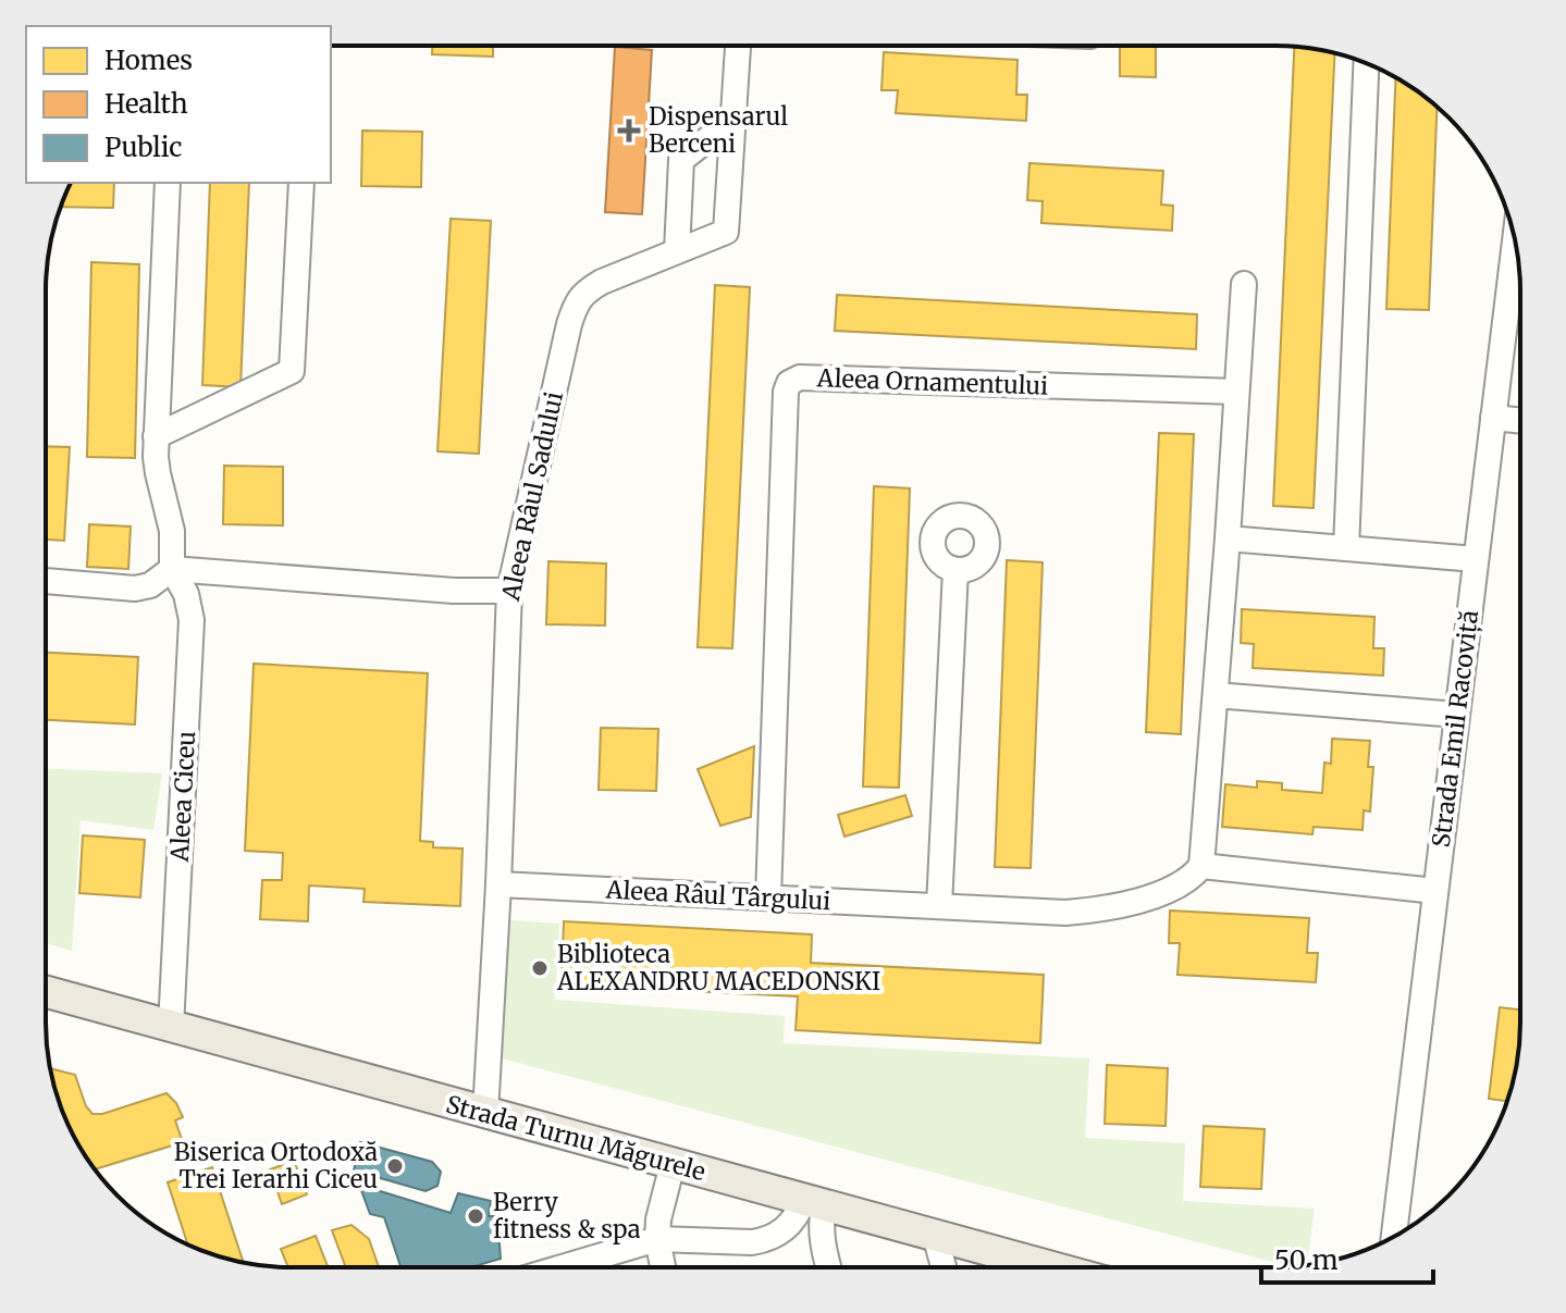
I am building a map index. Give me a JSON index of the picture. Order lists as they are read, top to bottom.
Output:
{
  "streets": {
    "main road": ["Strada Turnu Măgurele"],
    "street": [
      "Aleea Ornamentului",
      "Aleea Râul Sadului",
      "Strada Emil Racoviță",
      "Aleea Ciceu",
      "Aleea Râul Târgului"
    ]
  },
  "crossings": [
    ["Aleea Ornamentului", "Aleea Râul Târgului"],
    ["Aleea Râul Sadului", "Aleea Râul Târgului"],
    ["Aleea Râul Sadului", "Strada Turnu Măgurele"],
    ["Aleea Ciceu", "Strada Turnu Măgurele"]
  ],
  "places": {
    "health": ["Dispensarul Berceni"],
    "other": ["Biblioteca ALEXANDRU MACEDONSKI", "Biserica Ortodoxă Trei Ierarhi Ciceu", "Berry fitness & spa"]
  },
  "legend": ["Homes", "Health", "Public"],
  "scale_bar": "50 m"
}
